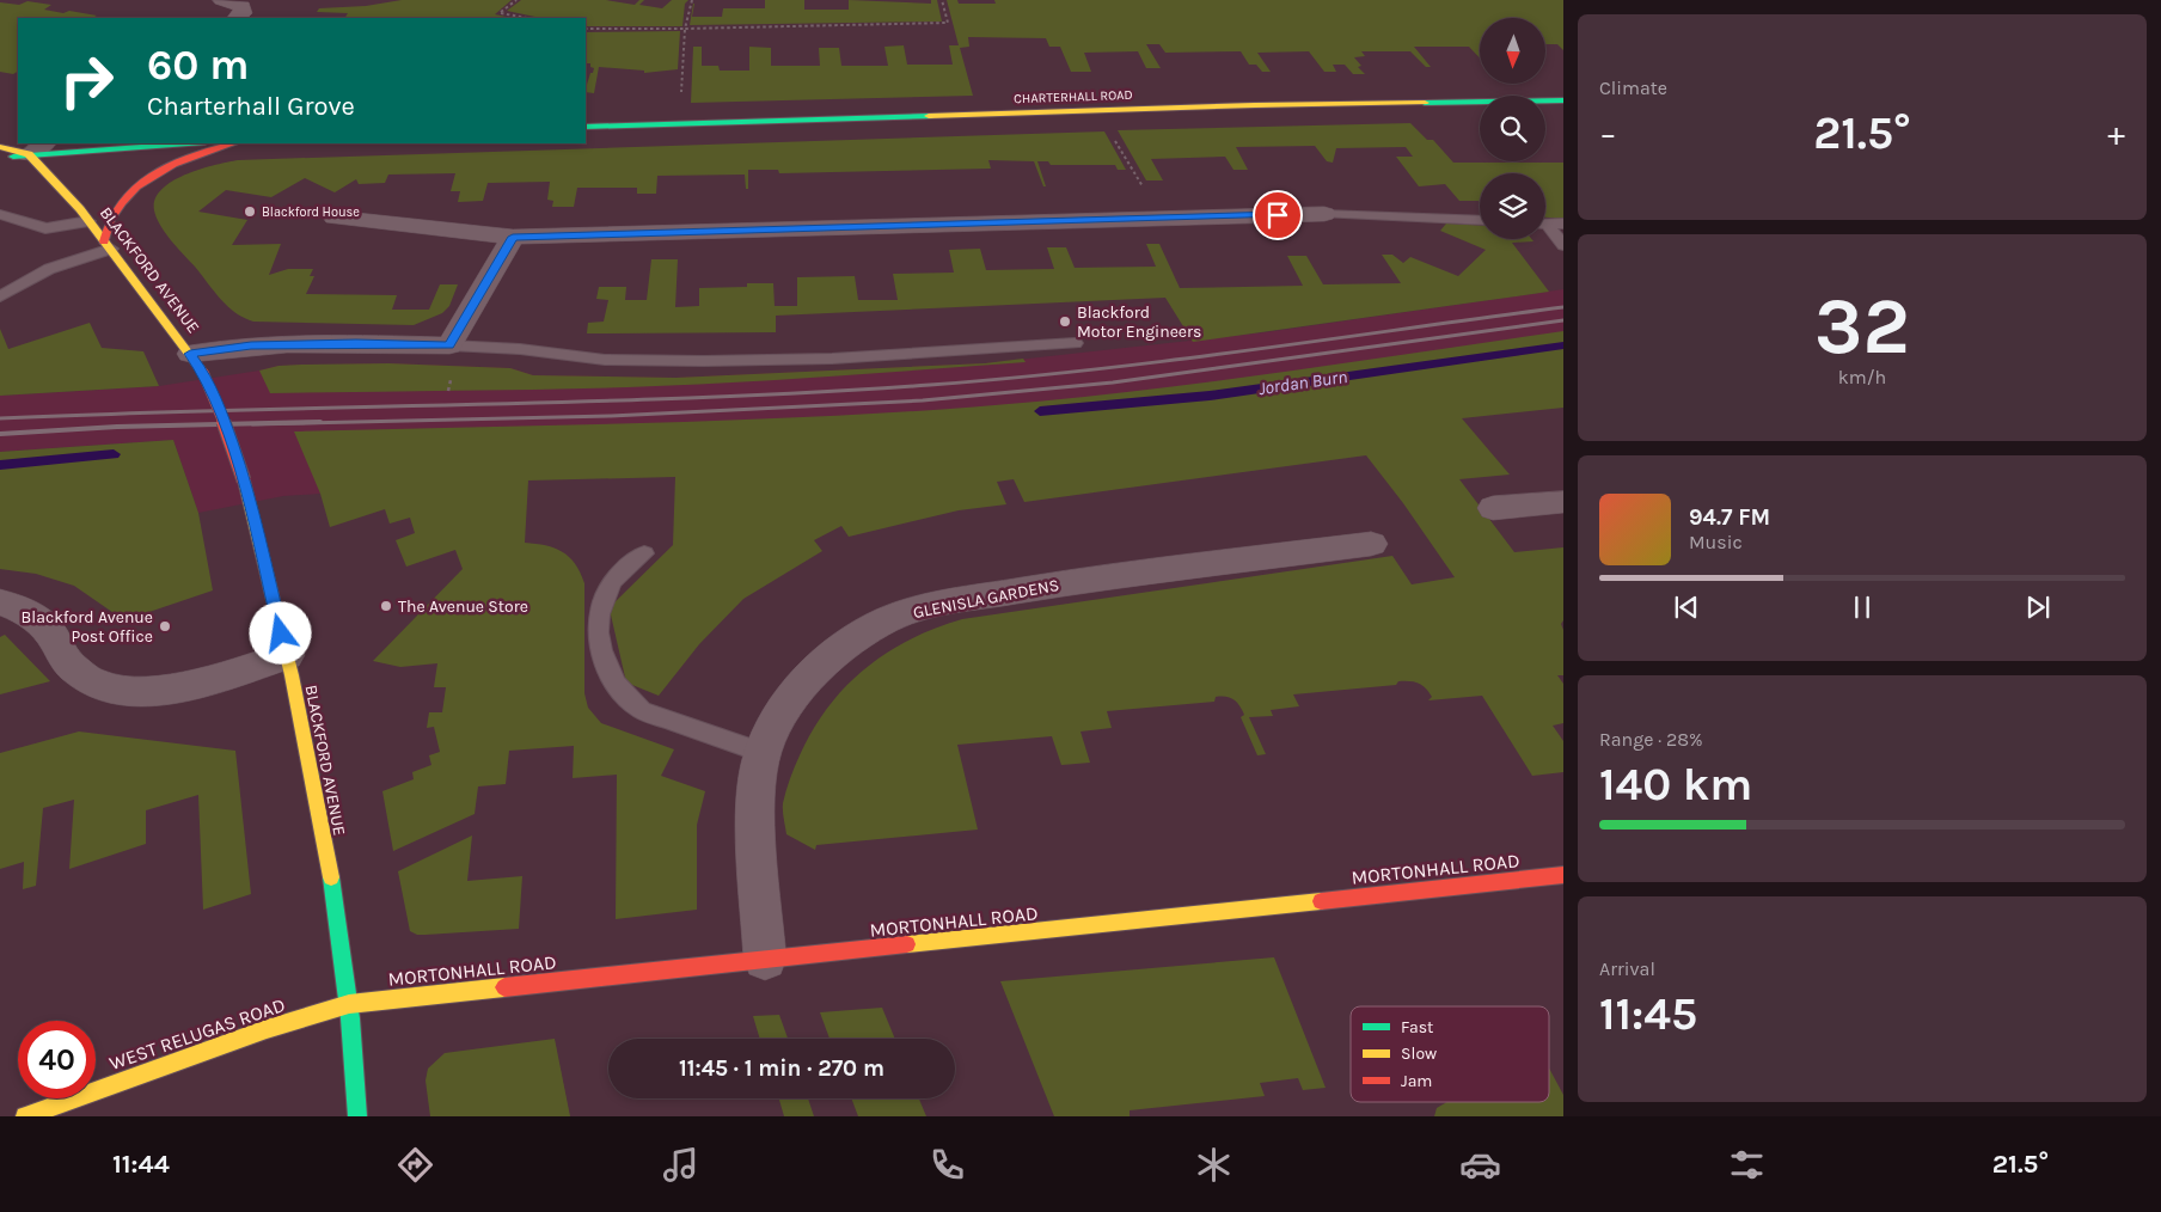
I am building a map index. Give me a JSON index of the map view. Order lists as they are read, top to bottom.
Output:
{
  "streets": {
    "street": [
      "CHARTERHALL ROAD",
      "BLACKFORD AVENUE",
      "GLENISLA GARDENS",
      "MORTONHALL ROAD",
      "WEST RELUGAS ROAD"
    ]
  },
  "crossings": [
    ["BLACKFORD AVENUE", "MORTONHALL ROAD"],
    ["BLACKFORD AVENUE", "WEST RELUGAS ROAD"],
    ["GLENISLA GARDENS", "MORTONHALL ROAD"],
    ["MORTONHALL ROAD", "WEST RELUGAS ROAD"]
  ],
  "water": ["Jordan Burn"],
  "places": [
    "Blackford House",
    "Blackford Motor Engineers",
    "The Avenue Store",
    "Blackford Avenue Post Office"
  ],
  "legend": ["Fast", "Slow", "Jam"],
  "north": "bottom",
  "page": {
    "tile": [
      "Climate",
      ["32", "km/h"],
      ["Range · 28%", "140 km"],
      ["Arrival", "11:45"]
    ],
    "turn": ["60 m", "Charterhall Grove"],
    "heat": ["−", "21.5°", "+"],
    "song": ["94.7 FM", "Music"],
    "limit": "40",
    "trip": "11:45 · 1 min · 270 m",
    "tabs": ["11:44", "21.5°"]
  }
}
